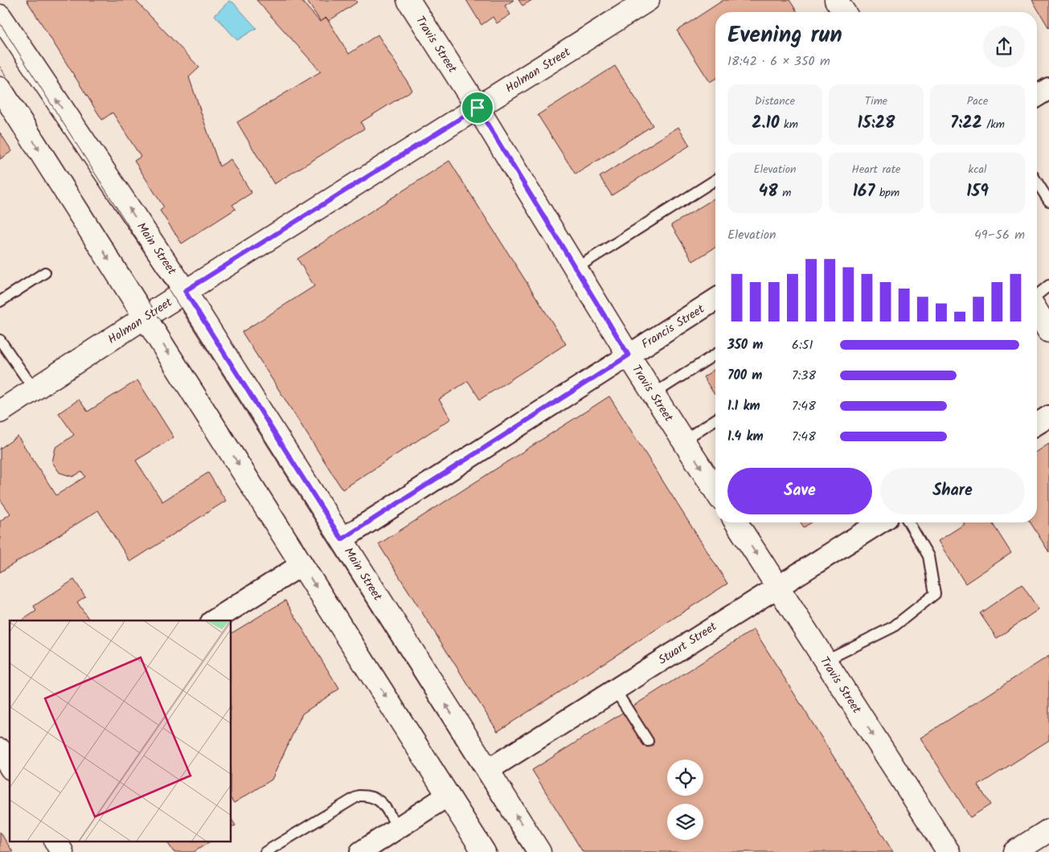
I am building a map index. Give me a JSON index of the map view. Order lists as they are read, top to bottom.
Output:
{
  "streets": {
    "main road": ["Travis Street", "Holman Street", "Main Street"],
    "street": ["Francis Street", "Stuart Street"]
  },
  "crossings": [
    ["Travis Street", "Holman Street"],
    ["Travis Street", "Francis Street"],
    ["Travis Street", "Stuart Street"],
    ["Holman Street", "Main Street"],
    ["Main Street", "Francis Street"],
    ["Main Street", "Stuart Street"]
  ],
  "one_way": ["Travis Street"],
  "page": {
    "heading": ["Evening run", "18:42 · 6 × 350 m"],
    "stats": [
      ["Distance", "2.10 km"],
      ["Time", "15:28"],
      ["Pace", "7:22 /km"],
      ["Elevation", "48 m"],
      ["Heart rate", "167 bpm"],
      ["kcal", "159"]
    ],
    "chart": ["Elevation", "49–56 m"],
    "list": [
      {
        "name": "350 m",
        "note": "6:51"
      },
      {
        "name": "700 m",
        "note": "7:38"
      },
      {
        "name": "1.1 km",
        "note": "7:48"
      },
      {
        "name": "1.4 km",
        "note": "7:48"
      }
    ],
    "buttons": ["Save", "Share"]
  }
}
